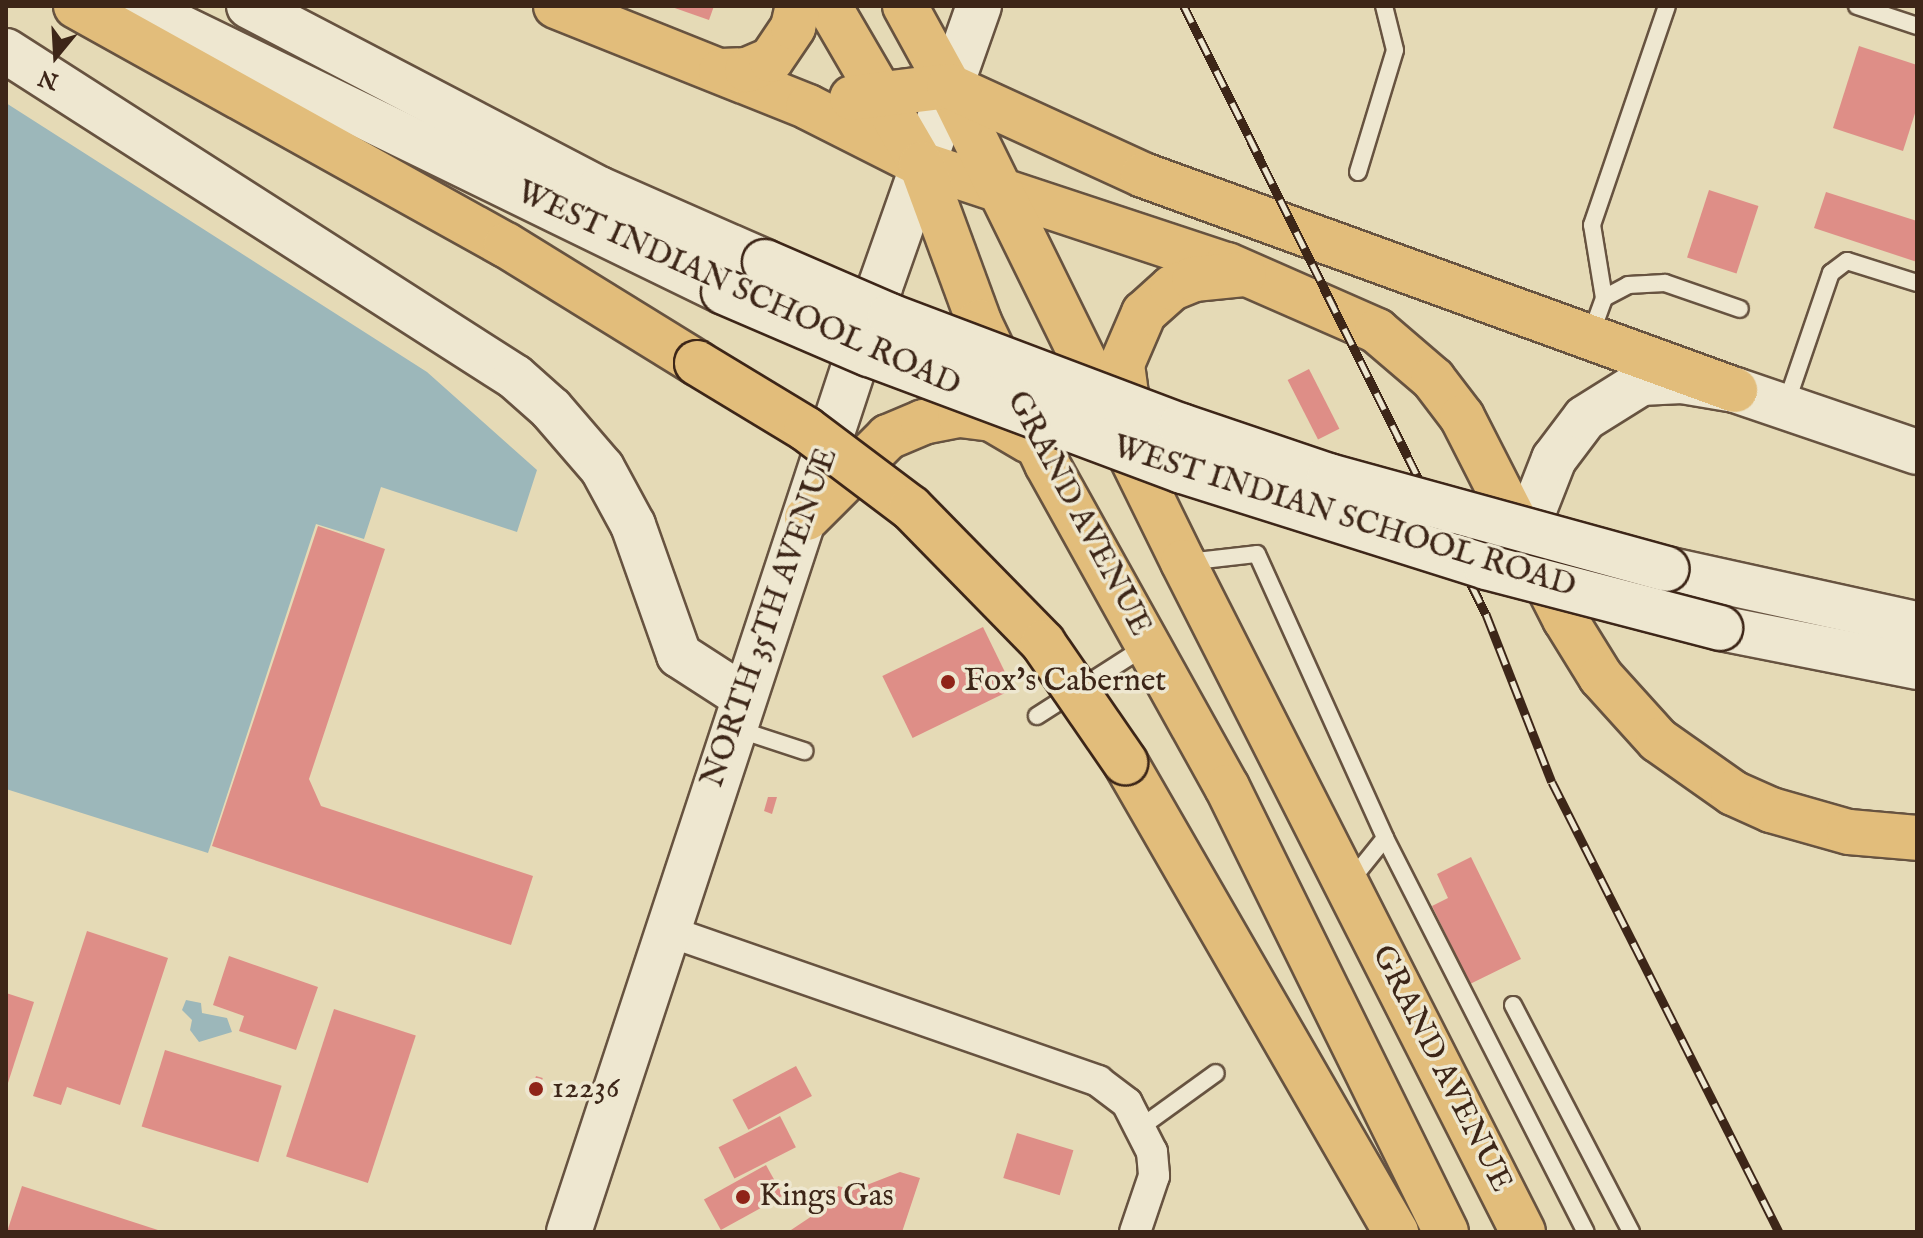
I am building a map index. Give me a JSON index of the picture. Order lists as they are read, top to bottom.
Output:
{
  "streets": {
    "highway": ["GRAND AVENUE"],
    "main road": ["WEST INDIAN SCHOOL ROAD", "NORTH 35TH AVENUE"]
  },
  "crossings": [
    ["GRAND AVENUE", "NORTH 35TH AVENUE"]
  ],
  "places": ["Fox's Cabernet", "12236", "Kings Gas"],
  "north": "bottom"
}
